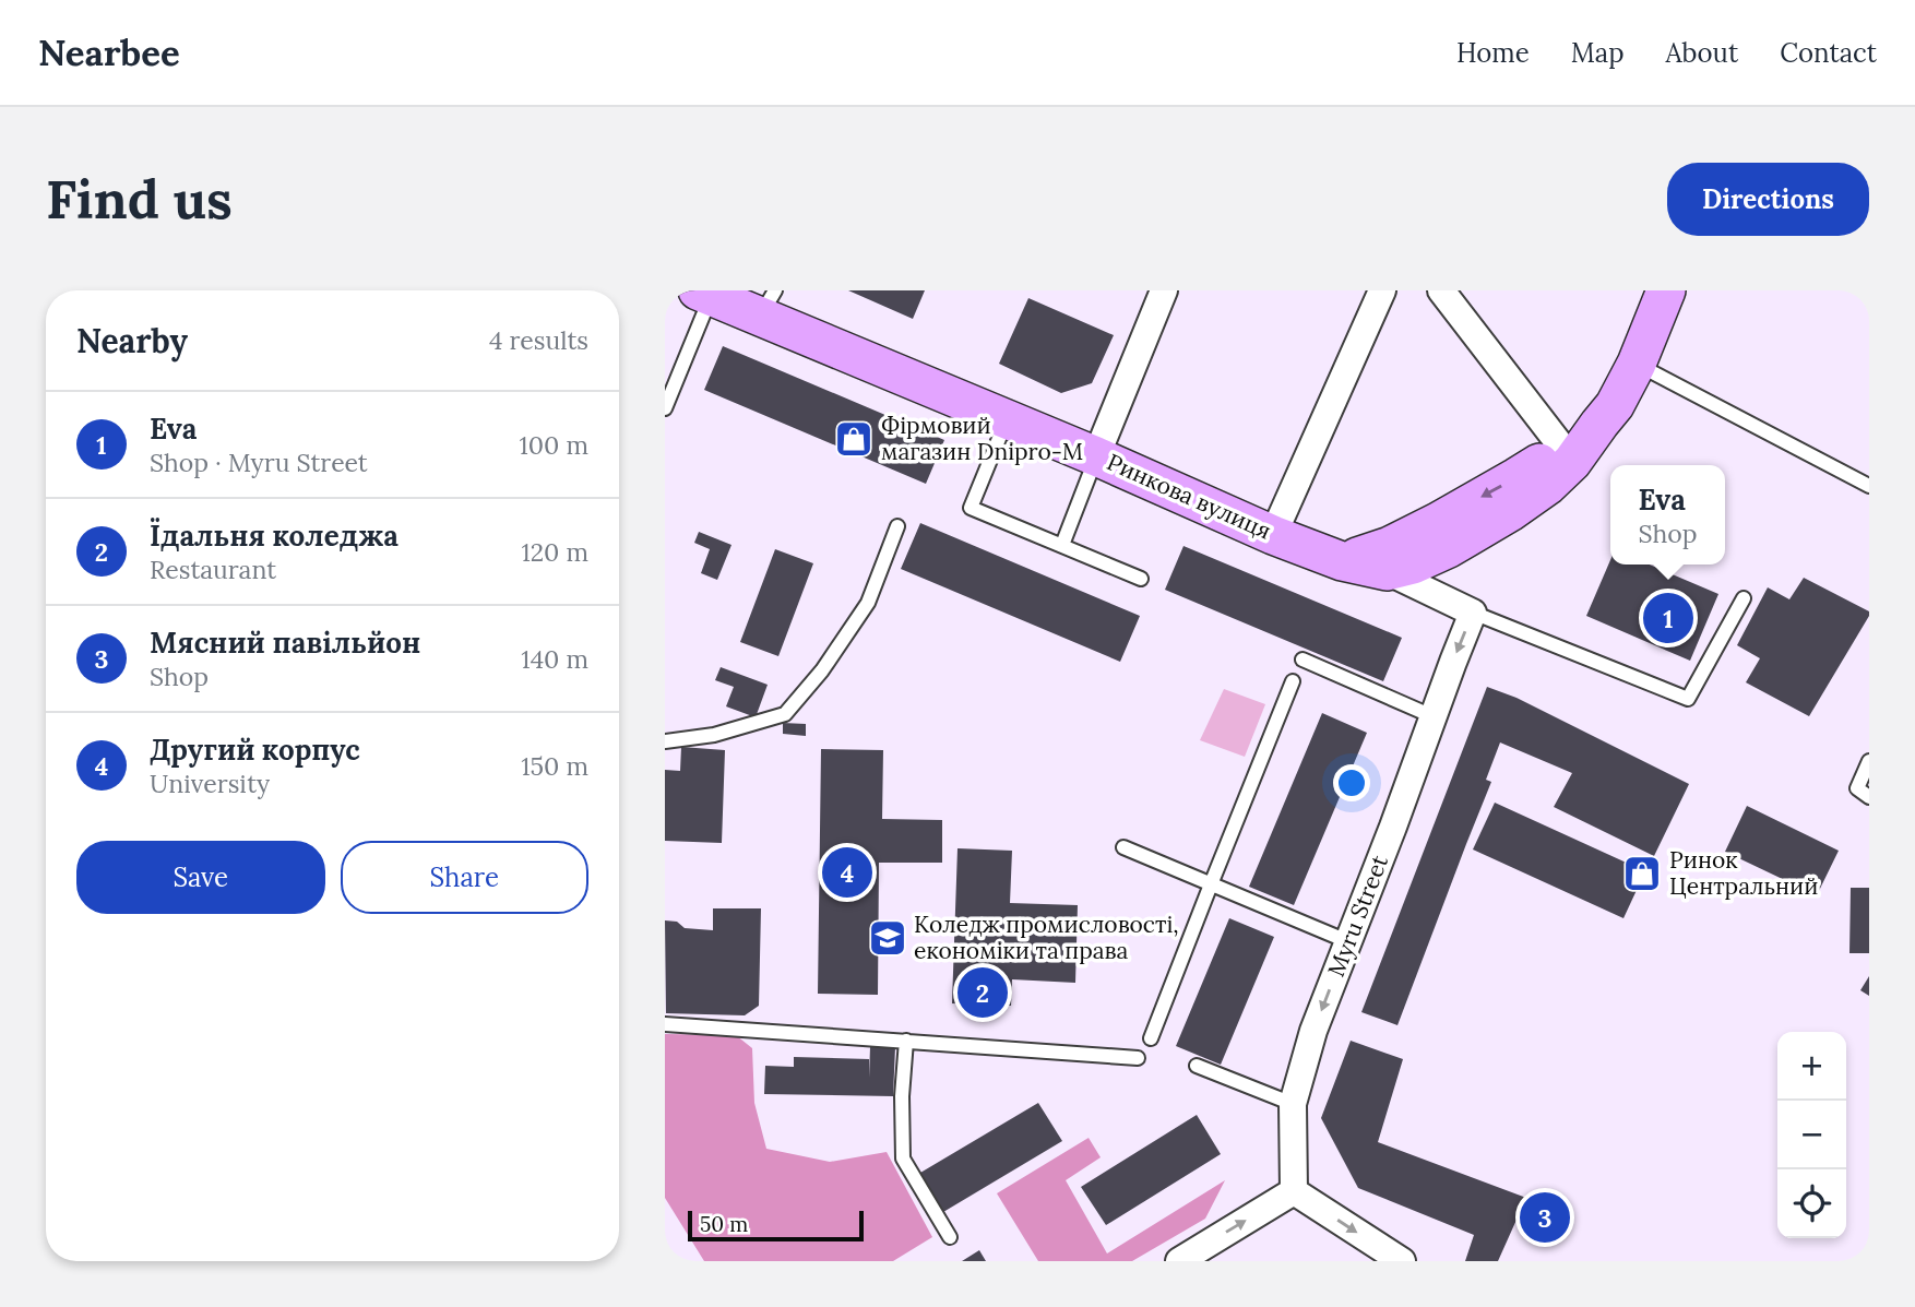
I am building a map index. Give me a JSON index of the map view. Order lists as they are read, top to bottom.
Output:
{
  "streets": {
    "main road": ["Ринкова вулиця"],
    "street": ["Myru Street"]
  },
  "one_way": ["Myru Street"],
  "places": {
    "shop": ["Фірмовий магазин Dnipro-M", "Ринок Центральний"],
    "school or university": ["Коледж промисловості, економіки та права"]
  },
  "scale_bar": "50 m",
  "page": {
    "header": "Nearbee",
    "nav": [
      "Home",
      "Map",
      "About",
      "Contact"
    ],
    "buttons": [
      "Directions",
      ["Save", "Share"]
    ],
    "title": "Find us",
    "heading": ["Nearby", "4 results"],
    "list": [
      {
        "mark": "1",
        "name": "Eva",
        "note": "Shop · Myru Street",
        "value": "100 m"
      },
      {
        "mark": "2",
        "name": "Їдальня коледжа",
        "note": "Restaurant",
        "value": "120 m"
      },
      {
        "mark": "3",
        "name": "Мясний павільйон",
        "note": "Shop",
        "value": "140 m"
      },
      {
        "mark": "4",
        "name": "Другий корпус",
        "note": "University",
        "value": "150 m"
      }
    ],
    "popup": ["Eva", "Shop"],
    "pins": [
      "1",
      "4",
      "2",
      "3"
    ],
    "map_buttons": ["+", "−"],
    "scale": "50 m"
  }
}
